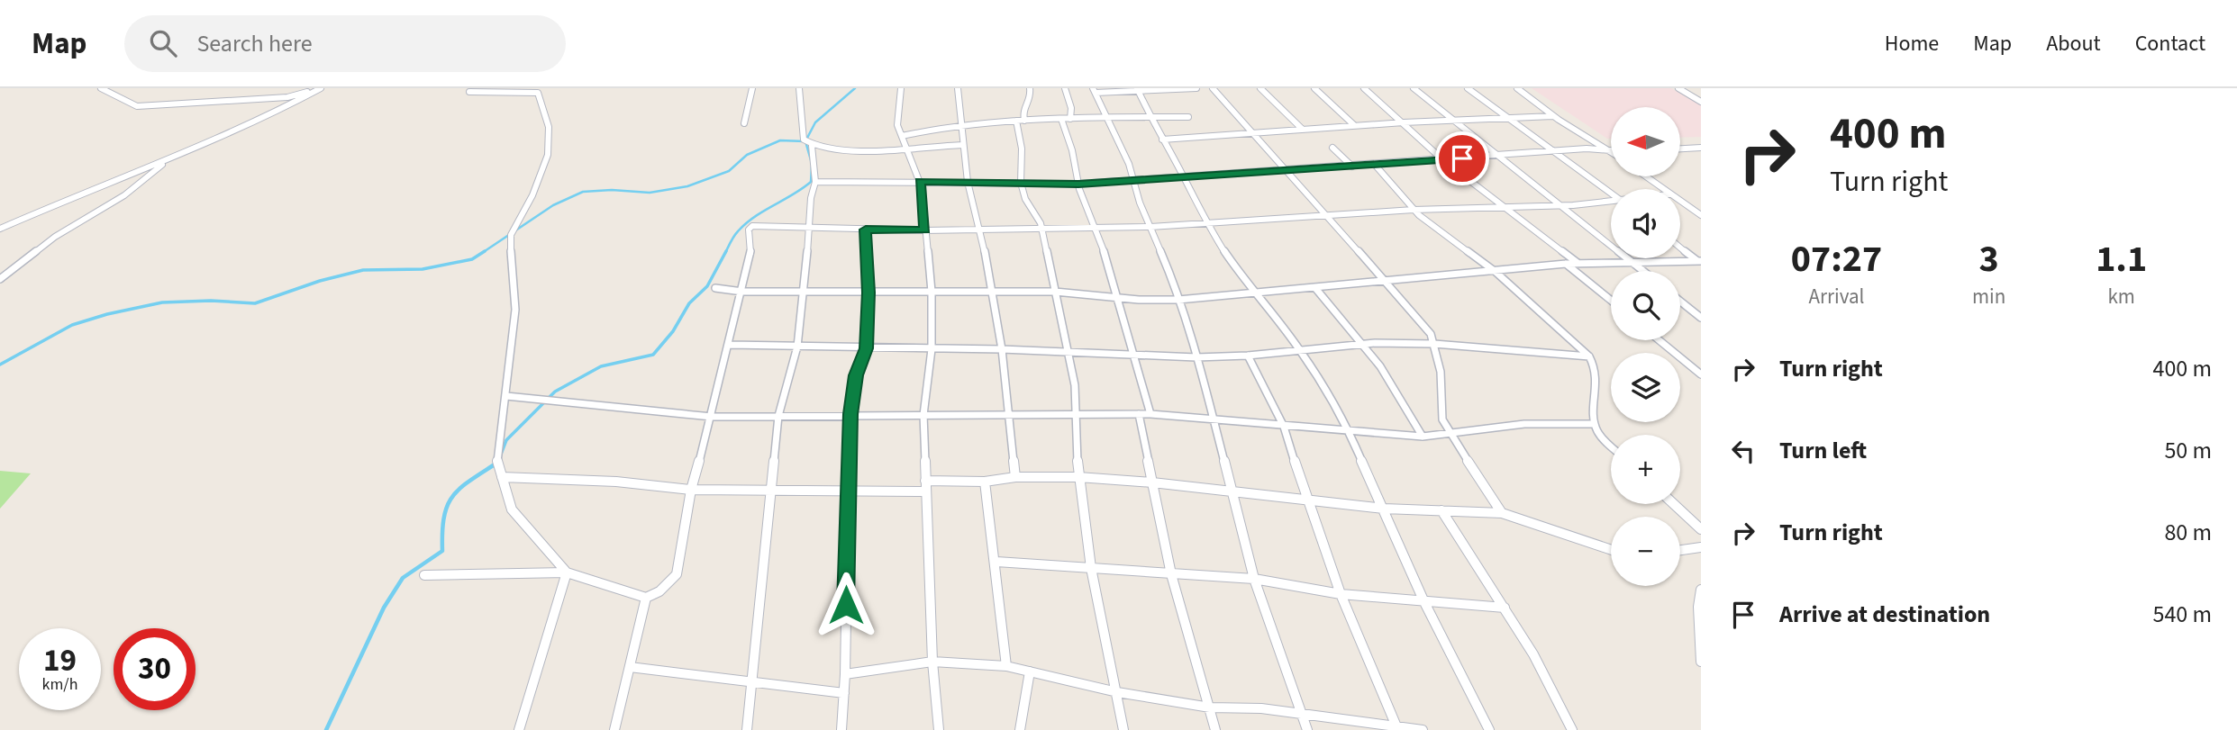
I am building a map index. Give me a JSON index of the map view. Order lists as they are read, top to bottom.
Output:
{
  "north": "left",
  "page": {
    "header": "Map",
    "search": "Search here",
    "nav": [
      "Home",
      "Map",
      "About",
      "Contact"
    ],
    "turn": ["400 m", "Turn right"],
    "map_buttons": ["+", "−"],
    "eta": [
      "07:27",
      "Arrival",
      "3",
      "min",
      "1.1",
      "km"
    ],
    "list": [
      {
        "name": "Turn right",
        "value": "400 m"
      },
      {
        "name": "Turn left",
        "value": "50 m"
      },
      {
        "name": "Turn right",
        "value": "80 m"
      },
      {
        "name": "Arrive at destination",
        "value": "540 m"
      }
    ],
    "speed": "19 km/h",
    "limit": "30"
  }
}
